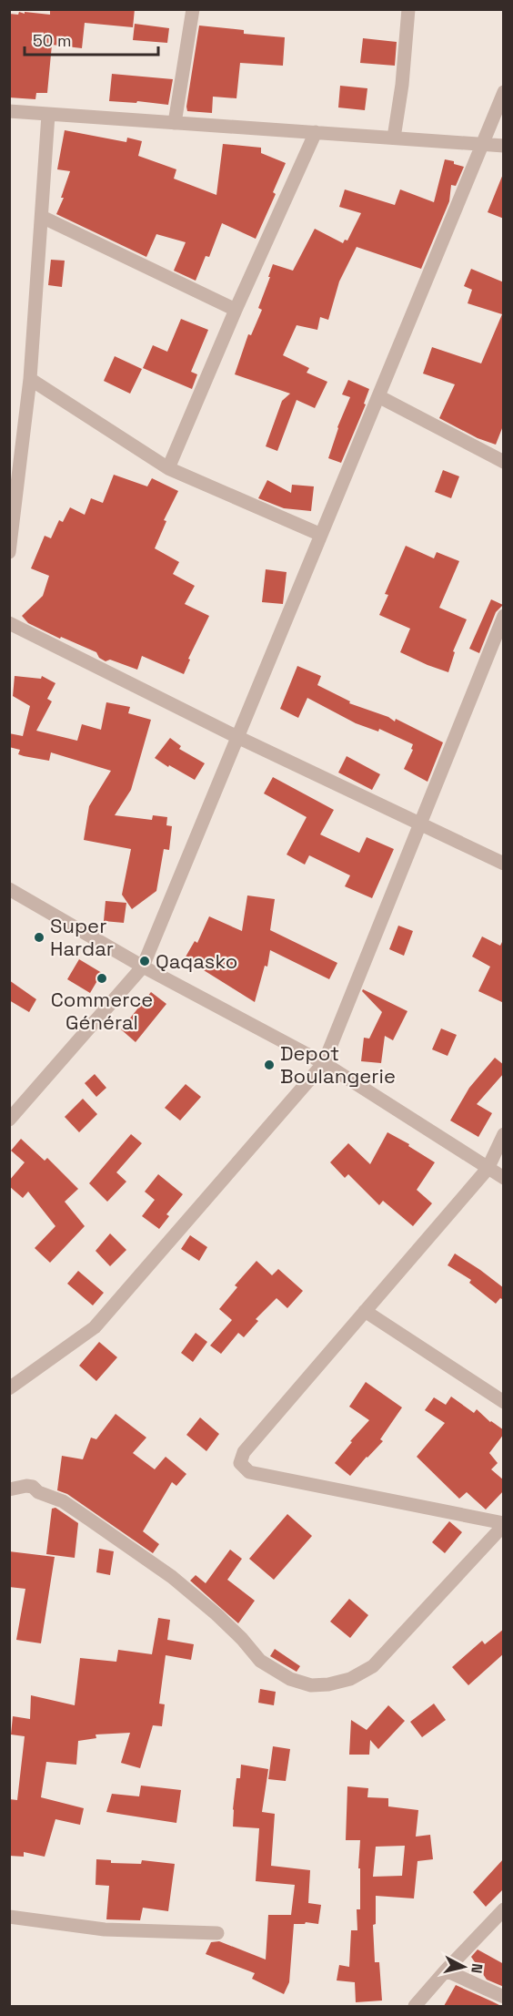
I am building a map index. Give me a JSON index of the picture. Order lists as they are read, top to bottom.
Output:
{
  "places": [
    "Super Hardar",
    "Qaqasko",
    "Commerce Général",
    "Depot Boulangerie"
  ],
  "scale_bar": "50 m",
  "north": "right"
}
